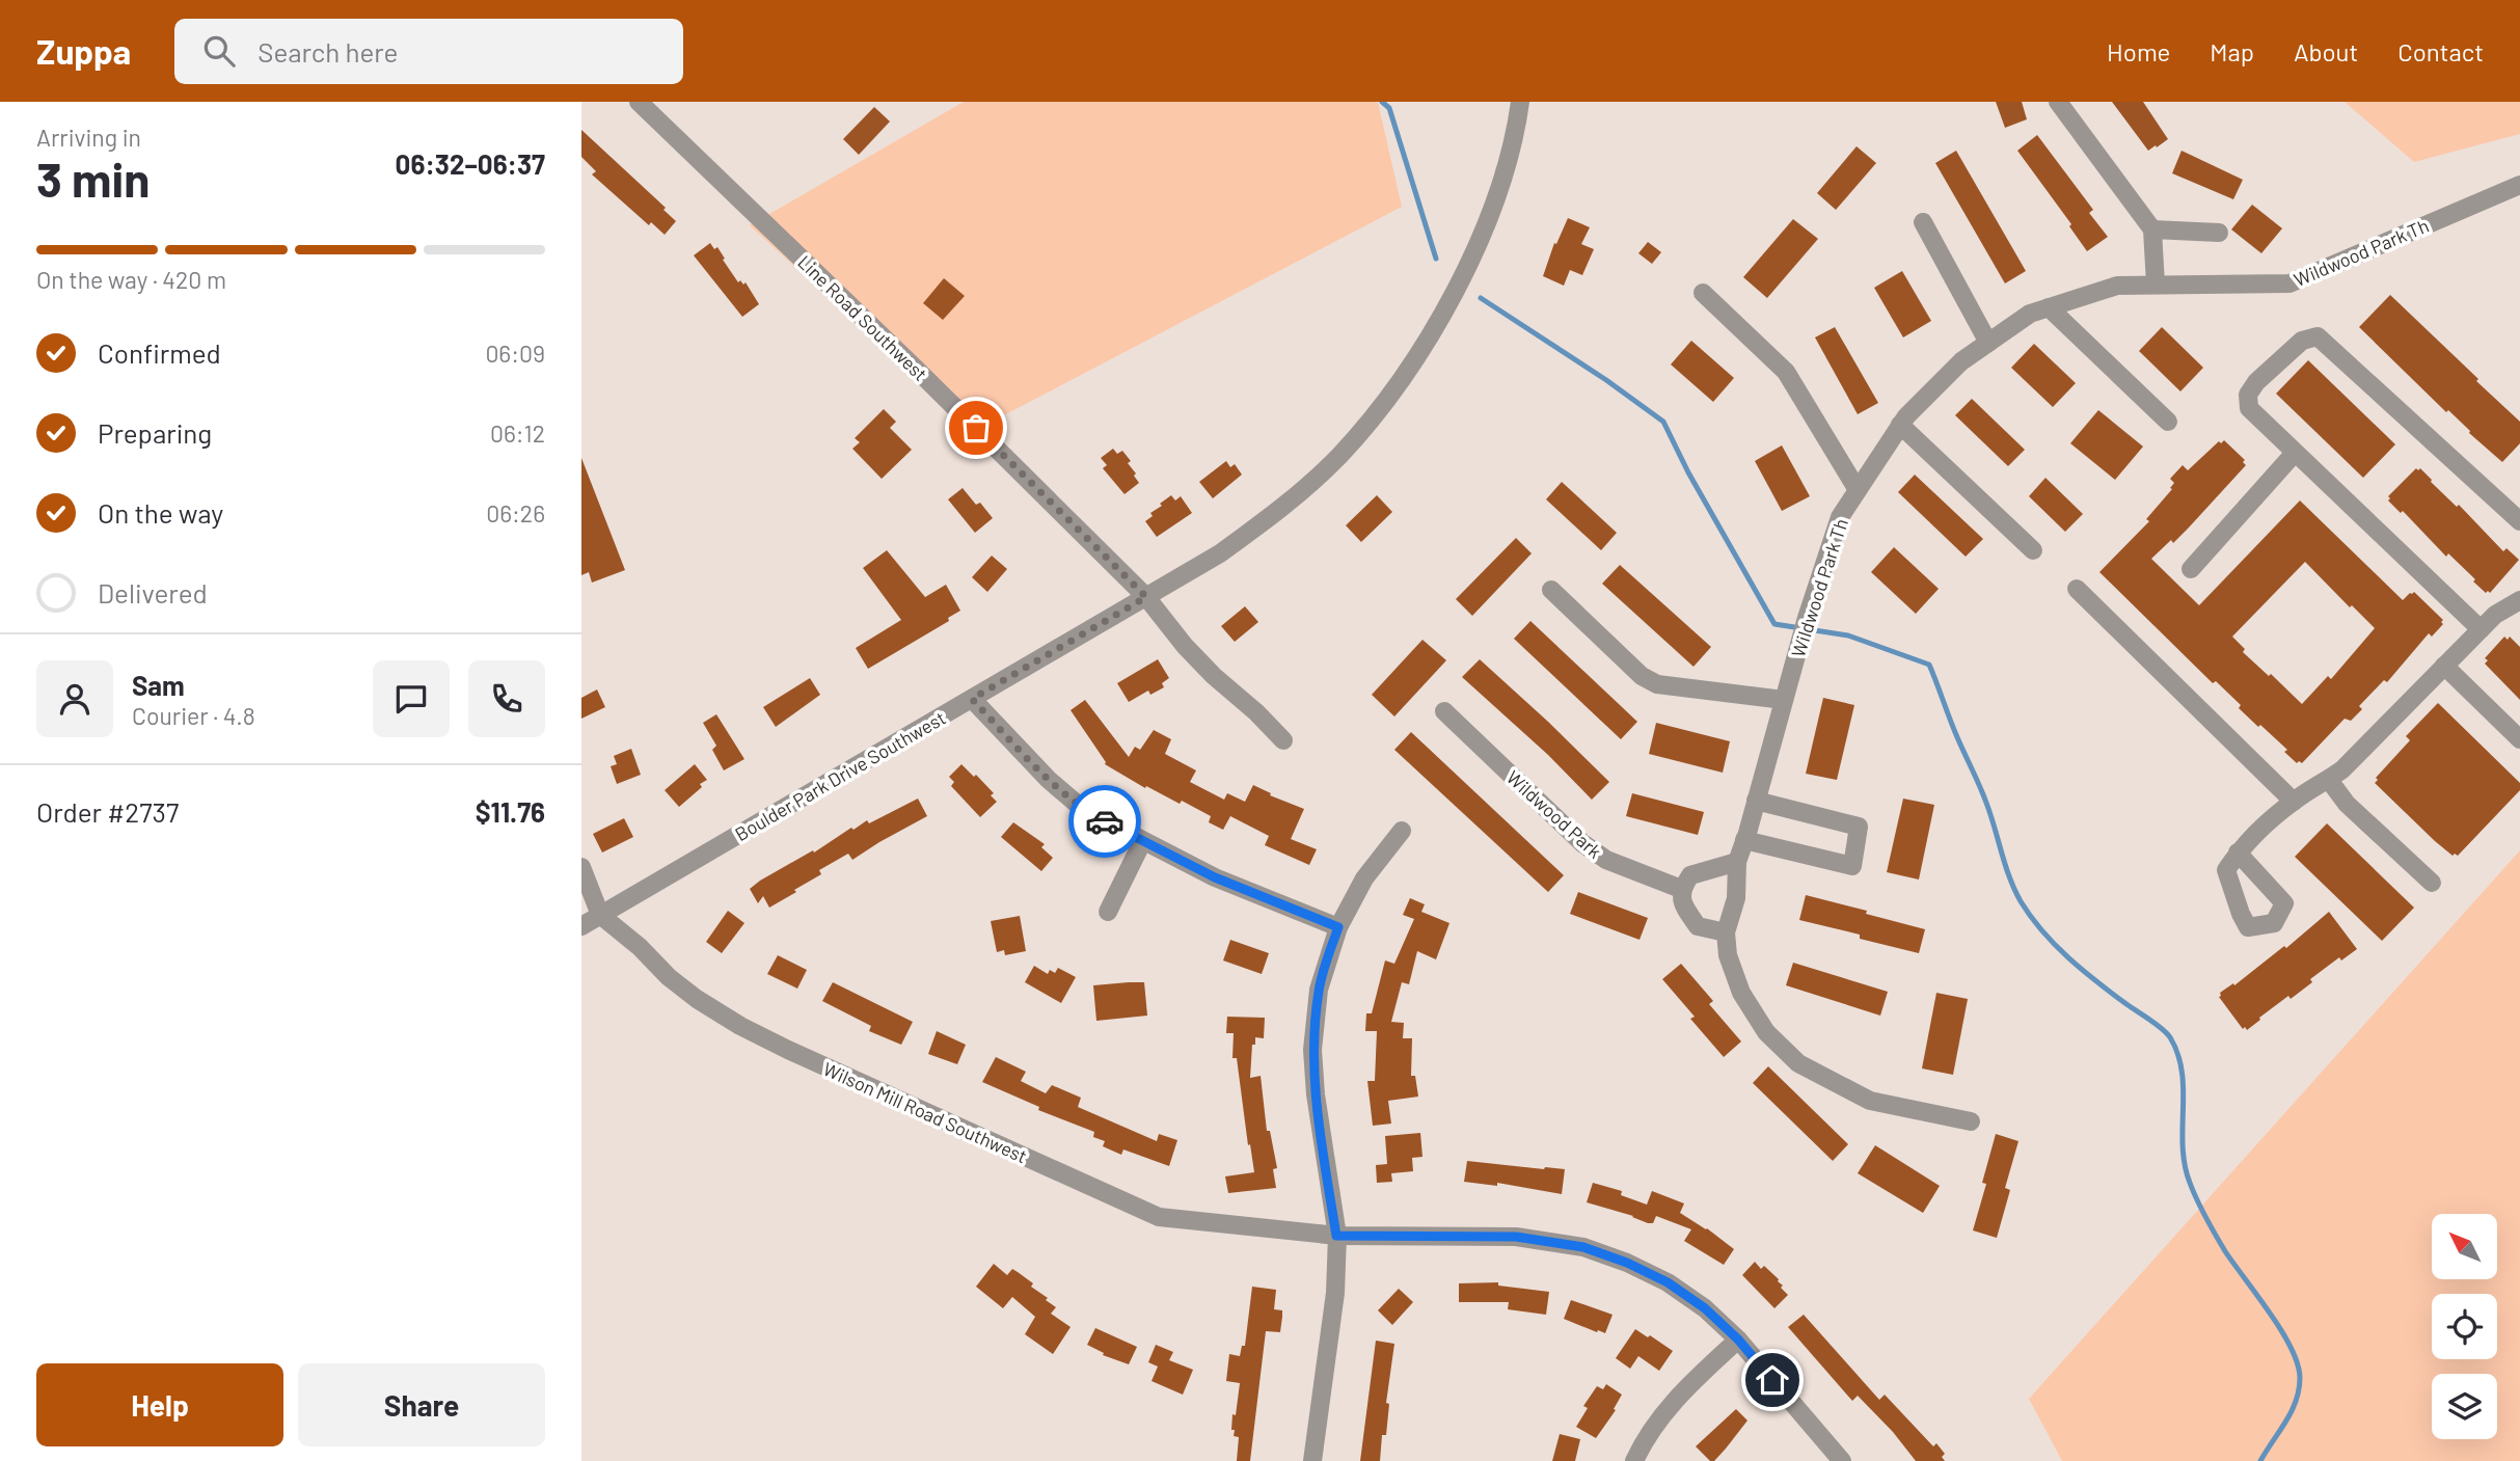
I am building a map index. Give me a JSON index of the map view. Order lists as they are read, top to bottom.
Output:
{
  "streets": {
    "street": [
      "Wildwood Park Th",
      "Line Road Southwest",
      "Boulder Park Drive Southwest",
      "Wildwood Park",
      "Wilson Mill Road Southwest"
    ]
  },
  "crossings": [
    ["Line Road Southwest", "Boulder Park Drive Southwest"],
    ["Boulder Park Drive Southwest", "Wilson Mill Road Southwest"]
  ],
  "north": "top left",
  "page": {
    "header": "Zuppa",
    "search": "Search here",
    "nav": [
      "Home",
      "Map",
      "About",
      "Contact"
    ],
    "heading": ["3 min", "Arriving in", "06:32–06:37"],
    "panel": [
      "Sam",
      "Courier · 4.8",
      "Order #2737",
      "$11.76"
    ],
    "bar": "On the way · 420 m",
    "list": [
      ["Confirmed", "06:09"],
      ["Preparing", "06:12"],
      ["On the way", "06:26"],
      "Delivered"
    ],
    "buttons": ["Help", "Share"]
  }
}
